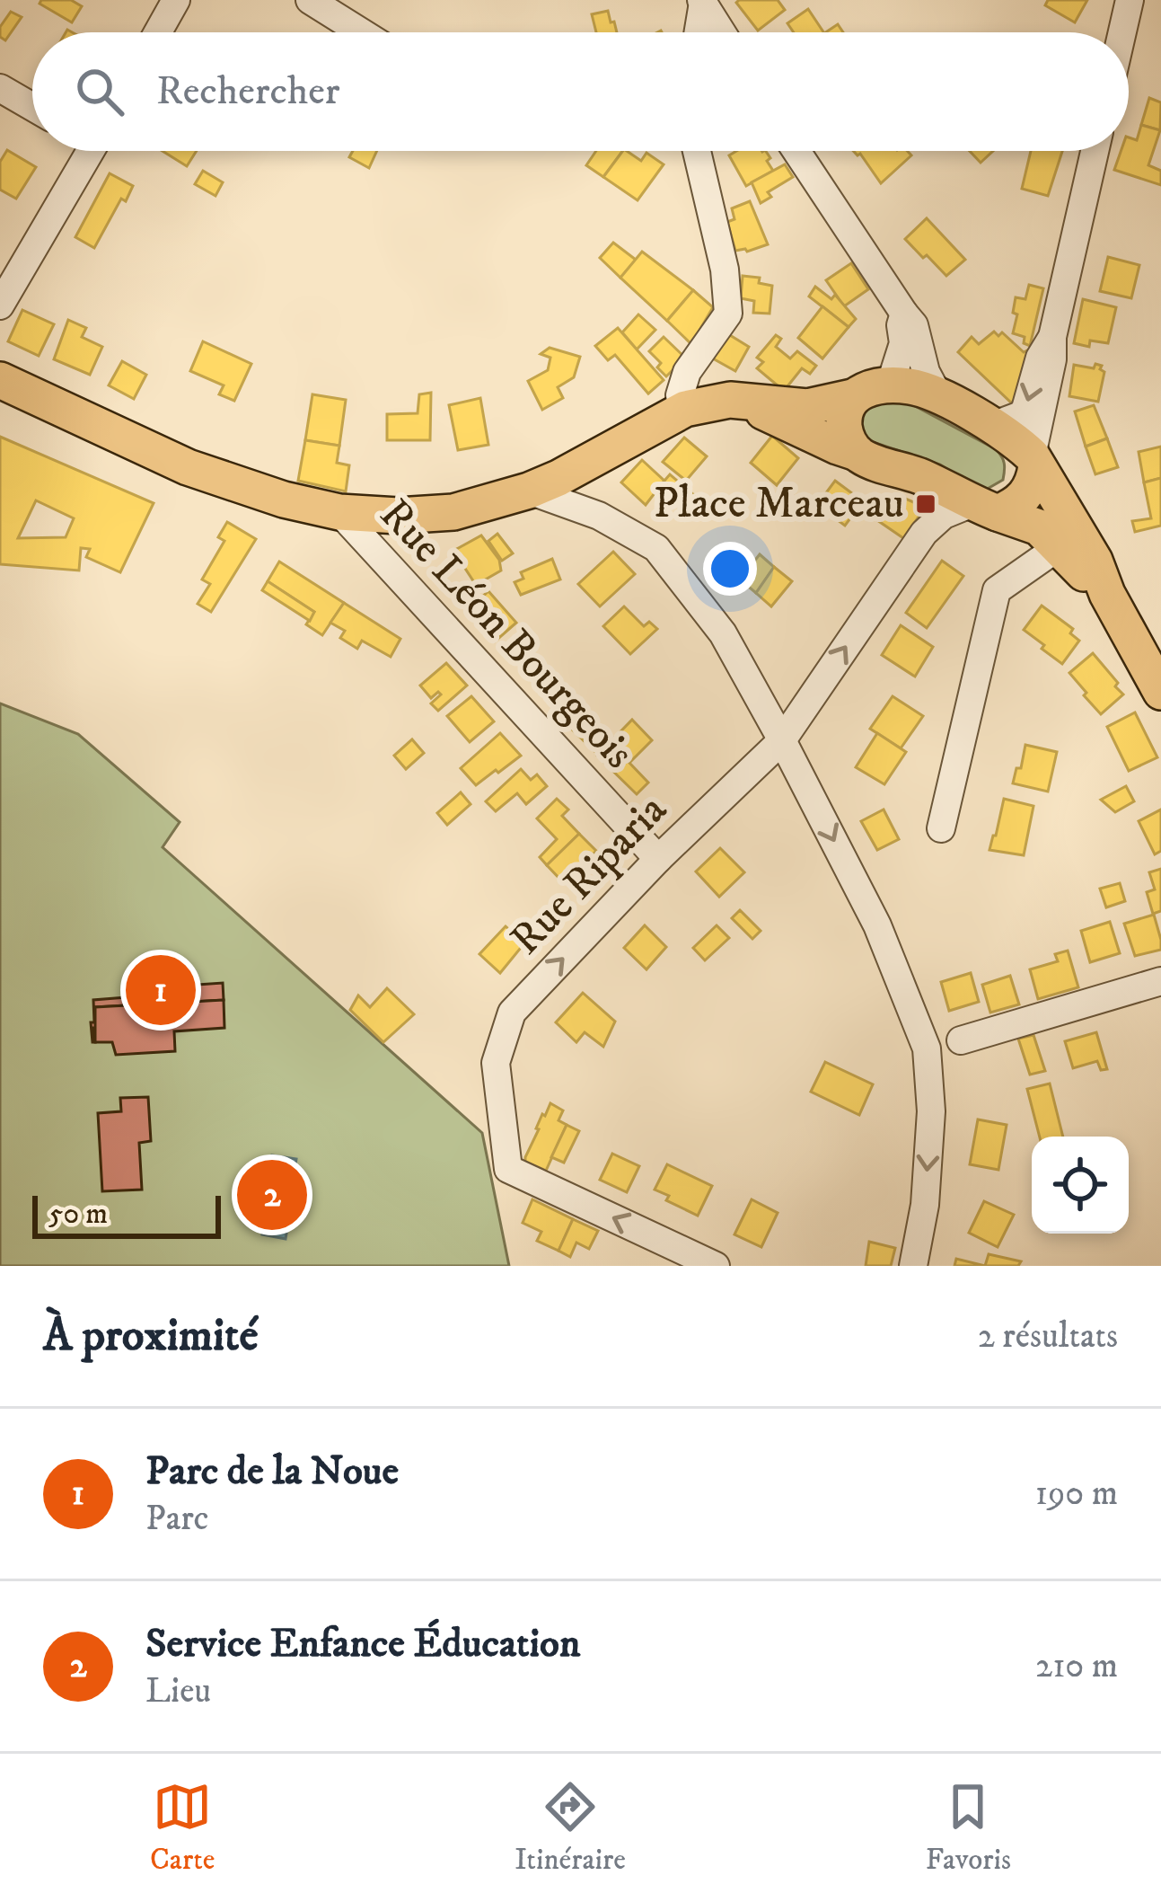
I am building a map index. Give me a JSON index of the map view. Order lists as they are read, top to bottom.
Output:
{
  "streets": {
    "street": ["Rue Léon Bourgeois", "Rue Riparia"]
  },
  "crossings": [
    ["Rue Léon Bourgeois", "Rue Riparia"]
  ],
  "places": {
    "transit": ["Place Marceau"]
  },
  "scale_bar": "50 m",
  "page": {
    "search": "Rechercher",
    "pins": ["1", "2"],
    "scale": "50 m",
    "heading": ["À proximité", "2 résultats"],
    "list": [
      {
        "mark": "1",
        "name": "Parc de la Noue",
        "note": "Parc",
        "value": "190 m"
      },
      {
        "mark": "2",
        "name": "Service Enfance Éducation",
        "note": "Lieu",
        "value": "210 m"
      }
    ],
    "nav": ["Carte", "Itinéraire", "Favoris"]
  }
}
